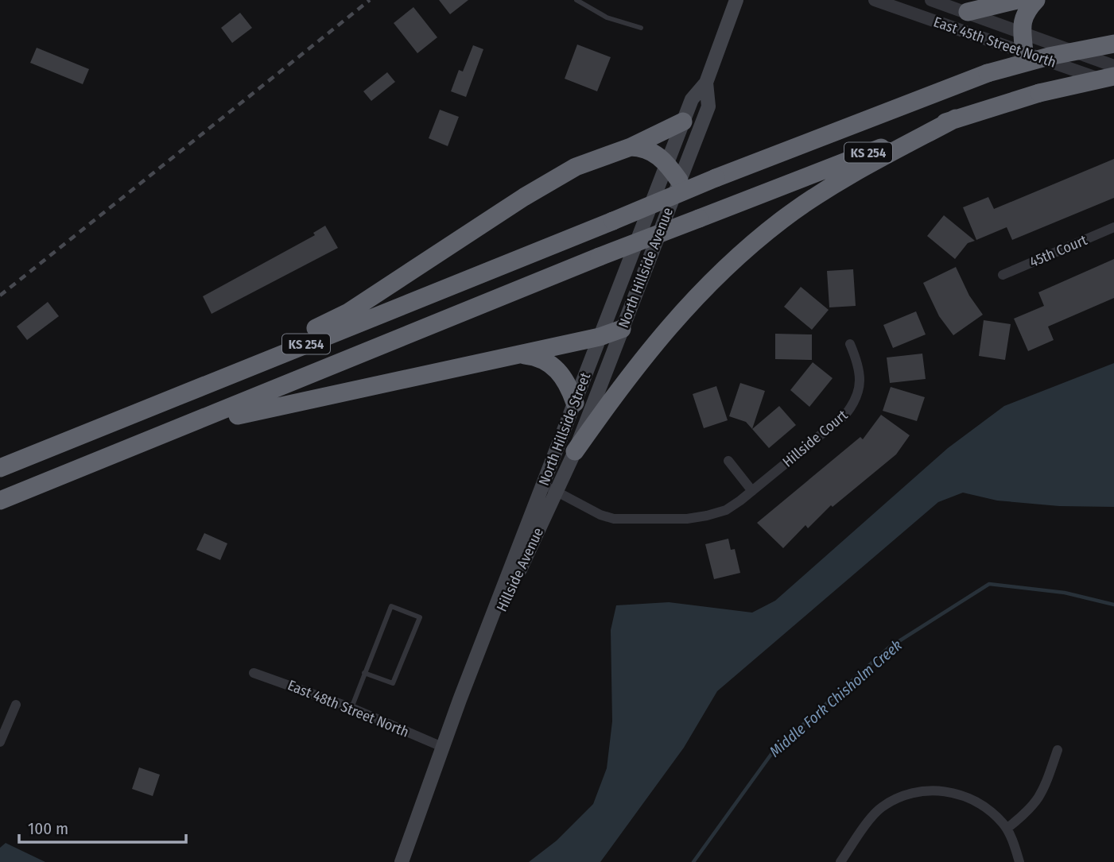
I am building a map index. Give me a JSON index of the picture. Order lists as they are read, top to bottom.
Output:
{
  "streets": {
    "highway": ["KS 254"],
    "main road": ["North Hillside Avenue", "North Hillside Street", "Hillside Avenue"],
    "street": [
      "East 45th Street North",
      "45th Court",
      "Hillside Court",
      "East 48th Street North"
    ]
  },
  "crossings": [
    ["North Hillside Avenue", "North Hillside Street"],
    ["North Hillside Avenue", "Hillside Avenue"],
    ["North Hillside Street", "Hillside Court"],
    ["North Hillside Street", "Hillside Avenue"],
    ["Hillside Court", "Hillside Avenue"],
    ["Hillside Avenue", "East 48th Street North"]
  ],
  "water": ["Middle Fork Chisholm Creek"],
  "scale_bar": "100 m"
}
